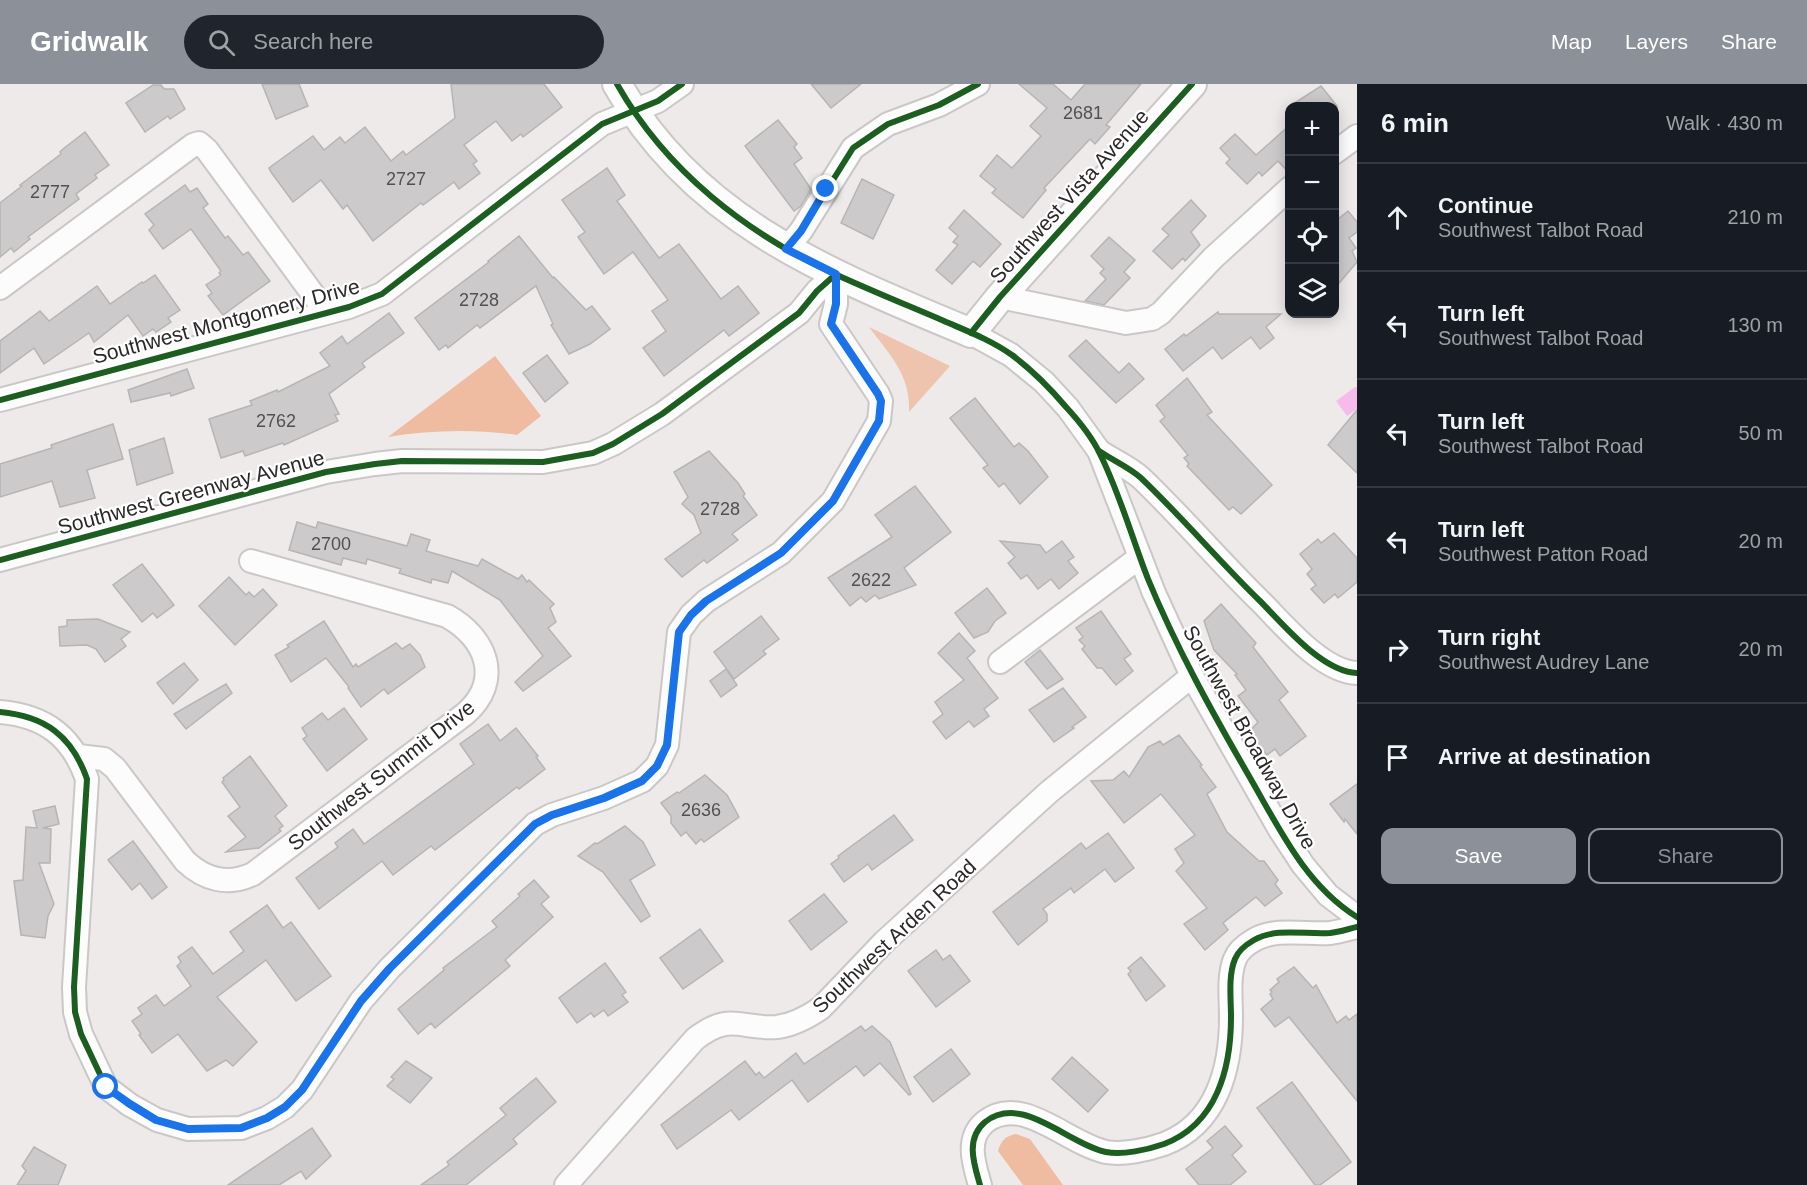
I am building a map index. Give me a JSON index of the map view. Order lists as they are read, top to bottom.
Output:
{
  "streets": {
    "main road": ["Southwest Vista Avenue"],
    "street": [
      "Southwest Montgomery Drive",
      "Southwest Greenway Avenue",
      "Southwest Broadway Drive",
      "Southwest Summit Drive",
      "Southwest Arden Road"
    ]
  },
  "crossings": [
    ["Southwest Vista Avenue", "Southwest Broadway Drive"],
    ["Southwest Broadway Drive", "Southwest Arden Road"]
  ],
  "house_numbers": [
    "2681",
    "2727",
    "2777",
    "2728",
    "2762",
    "2728",
    "2700",
    "2622",
    "2636"
  ],
  "page": {
    "header": "Gridwalk",
    "search": "Search here",
    "nav": ["Map", "Layers", "Share"],
    "heading": ["6 min", "Walk · 430 m"],
    "map_buttons": ["+", "−"],
    "list": [
      ["Continue", "Southwest Talbot Road", "210 m"],
      ["Turn left", "Southwest Talbot Road", "130 m"],
      ["Turn left", "Southwest Talbot Road", "50 m"],
      ["Turn left", "Southwest Patton Road", "20 m"],
      ["Turn right", "Southwest Audrey Lane", "20 m"],
      "Arrive at destination"
    ],
    "buttons": ["Save", "Share"]
  }
}
